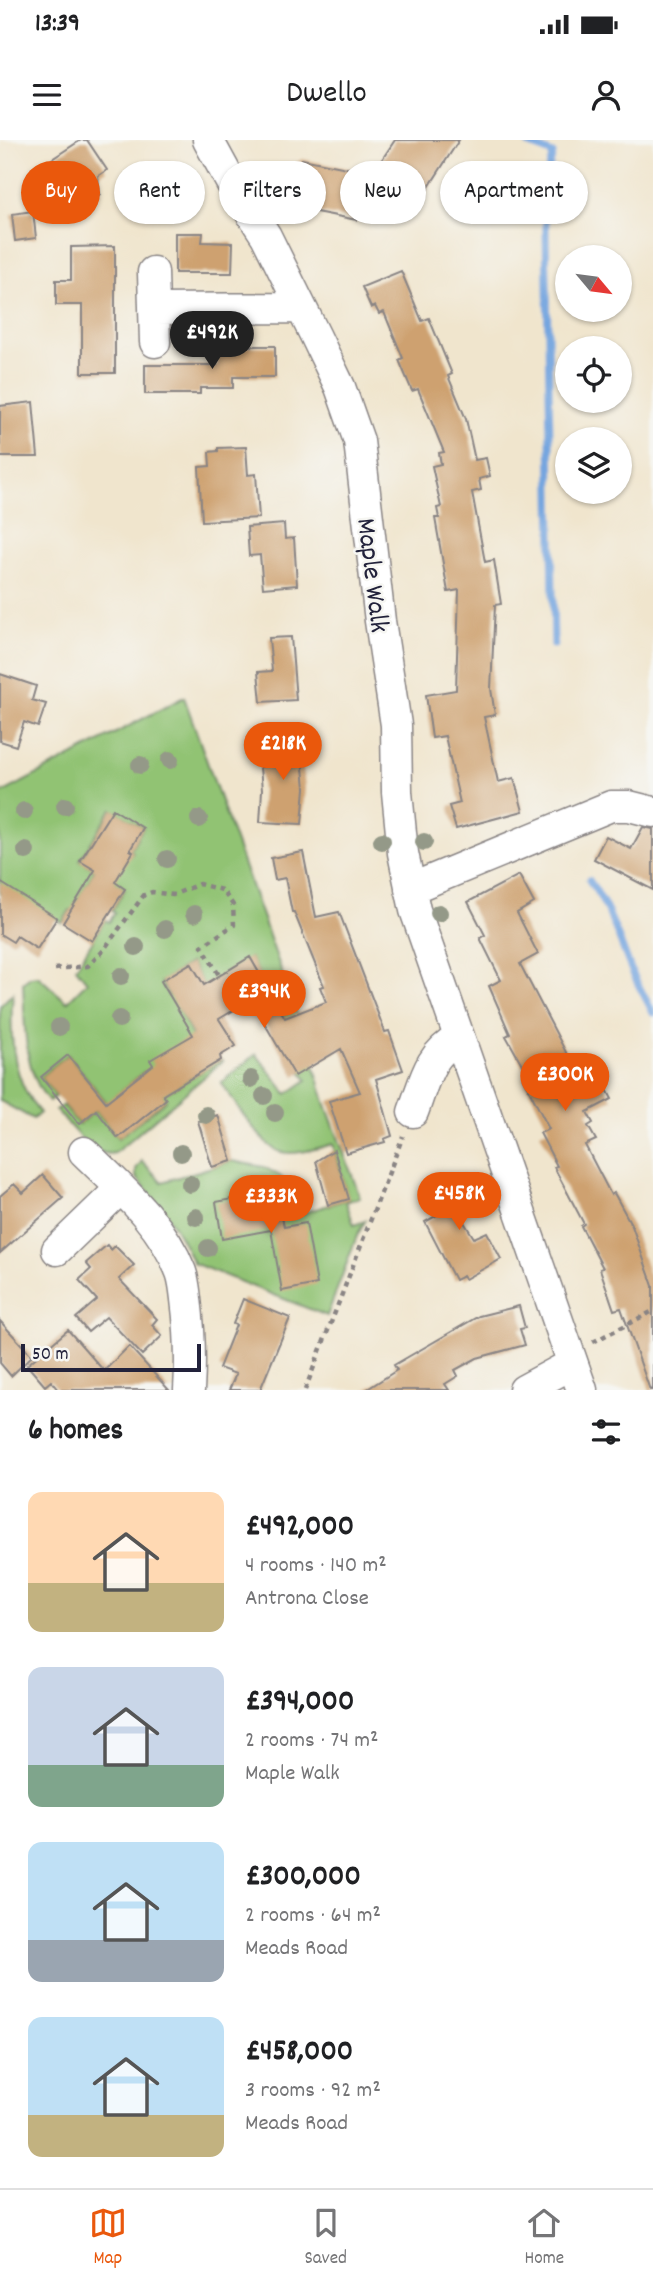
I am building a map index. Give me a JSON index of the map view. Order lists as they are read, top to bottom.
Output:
{
  "streets": {
    "street": ["Maple Walk"]
  },
  "scale_bar": "50 m",
  "north": "bottom right",
  "page": {
    "status": "13:39",
    "header": "Dwello",
    "chip": [
      "Buy",
      "Rent",
      "Filters",
      "New",
      "Apartment"
    ],
    "price": [
      "£492K",
      "£218K",
      "£394K",
      "£300K",
      "£458K",
      "£333K"
    ],
    "scale": "50 m",
    "heading": "6 homes",
    "list": [
      {
        "name": "£492,000",
        "note": "4 rooms · 140 m² · Antrona Close"
      },
      {
        "name": "£394,000",
        "note": "2 rooms · 74 m² · Maple Walk"
      },
      {
        "name": "£300,000",
        "note": "2 rooms · 64 m² · Meads Road"
      },
      {
        "name": "£458,000",
        "note": "3 rooms · 92 m² · Meads Road"
      }
    ],
    "tabs": ["Map", "Saved", "Home"]
  }
}
